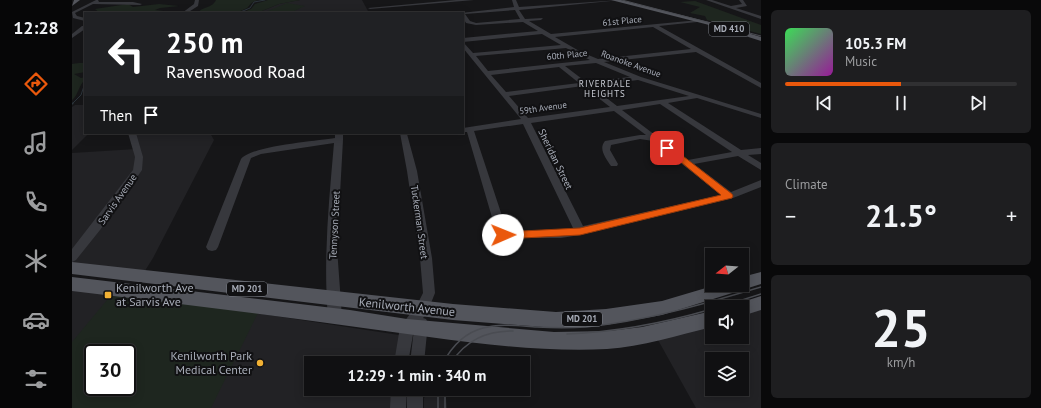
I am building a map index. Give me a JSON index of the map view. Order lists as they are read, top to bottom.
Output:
{
  "streets": {
    "main road": ["MD 410", "MD 201", "Kenilworth Avenue"],
    "street": [
      "61st Place",
      "60th Place",
      "Roanoke Avenue",
      "59th Avenue",
      "Sheridan Street",
      "Sarvis Avenue",
      "Tuckerman Street",
      "Tennyson Street"
    ]
  },
  "crossings": [
    ["61st Place", "MD 410"],
    ["61st Place", "Roanoke Avenue"],
    ["60th Place", "Roanoke Avenue"],
    ["60th Place", "Sheridan Street"],
    ["Roanoke Avenue", "59th Avenue"],
    ["59th Avenue", "Sheridan Street"],
    ["Tuckerman Street", "Kenilworth Avenue"],
    ["Tennyson Street", "Kenilworth Avenue"]
  ],
  "districts": ["RIVERDALE HEIGHTS"],
  "places": {
    "transit": ["Kenilworth Ave at Sarvis Ave"],
    "other": ["Kenilworth Park Medical Center"]
  },
  "north": "left",
  "page": {
    "tabs": "12:28",
    "turn": ["250 m", "Ravenswood Road"],
    "song": ["105.3 FM", "Music"],
    "then": "Then",
    "tile": [
      "Climate",
      ["25", "km/h"]
    ],
    "heat": ["−", "21.5°", "+"],
    "limit": "30",
    "trip": "12:29 · 1 min · 340 m"
  }
}
